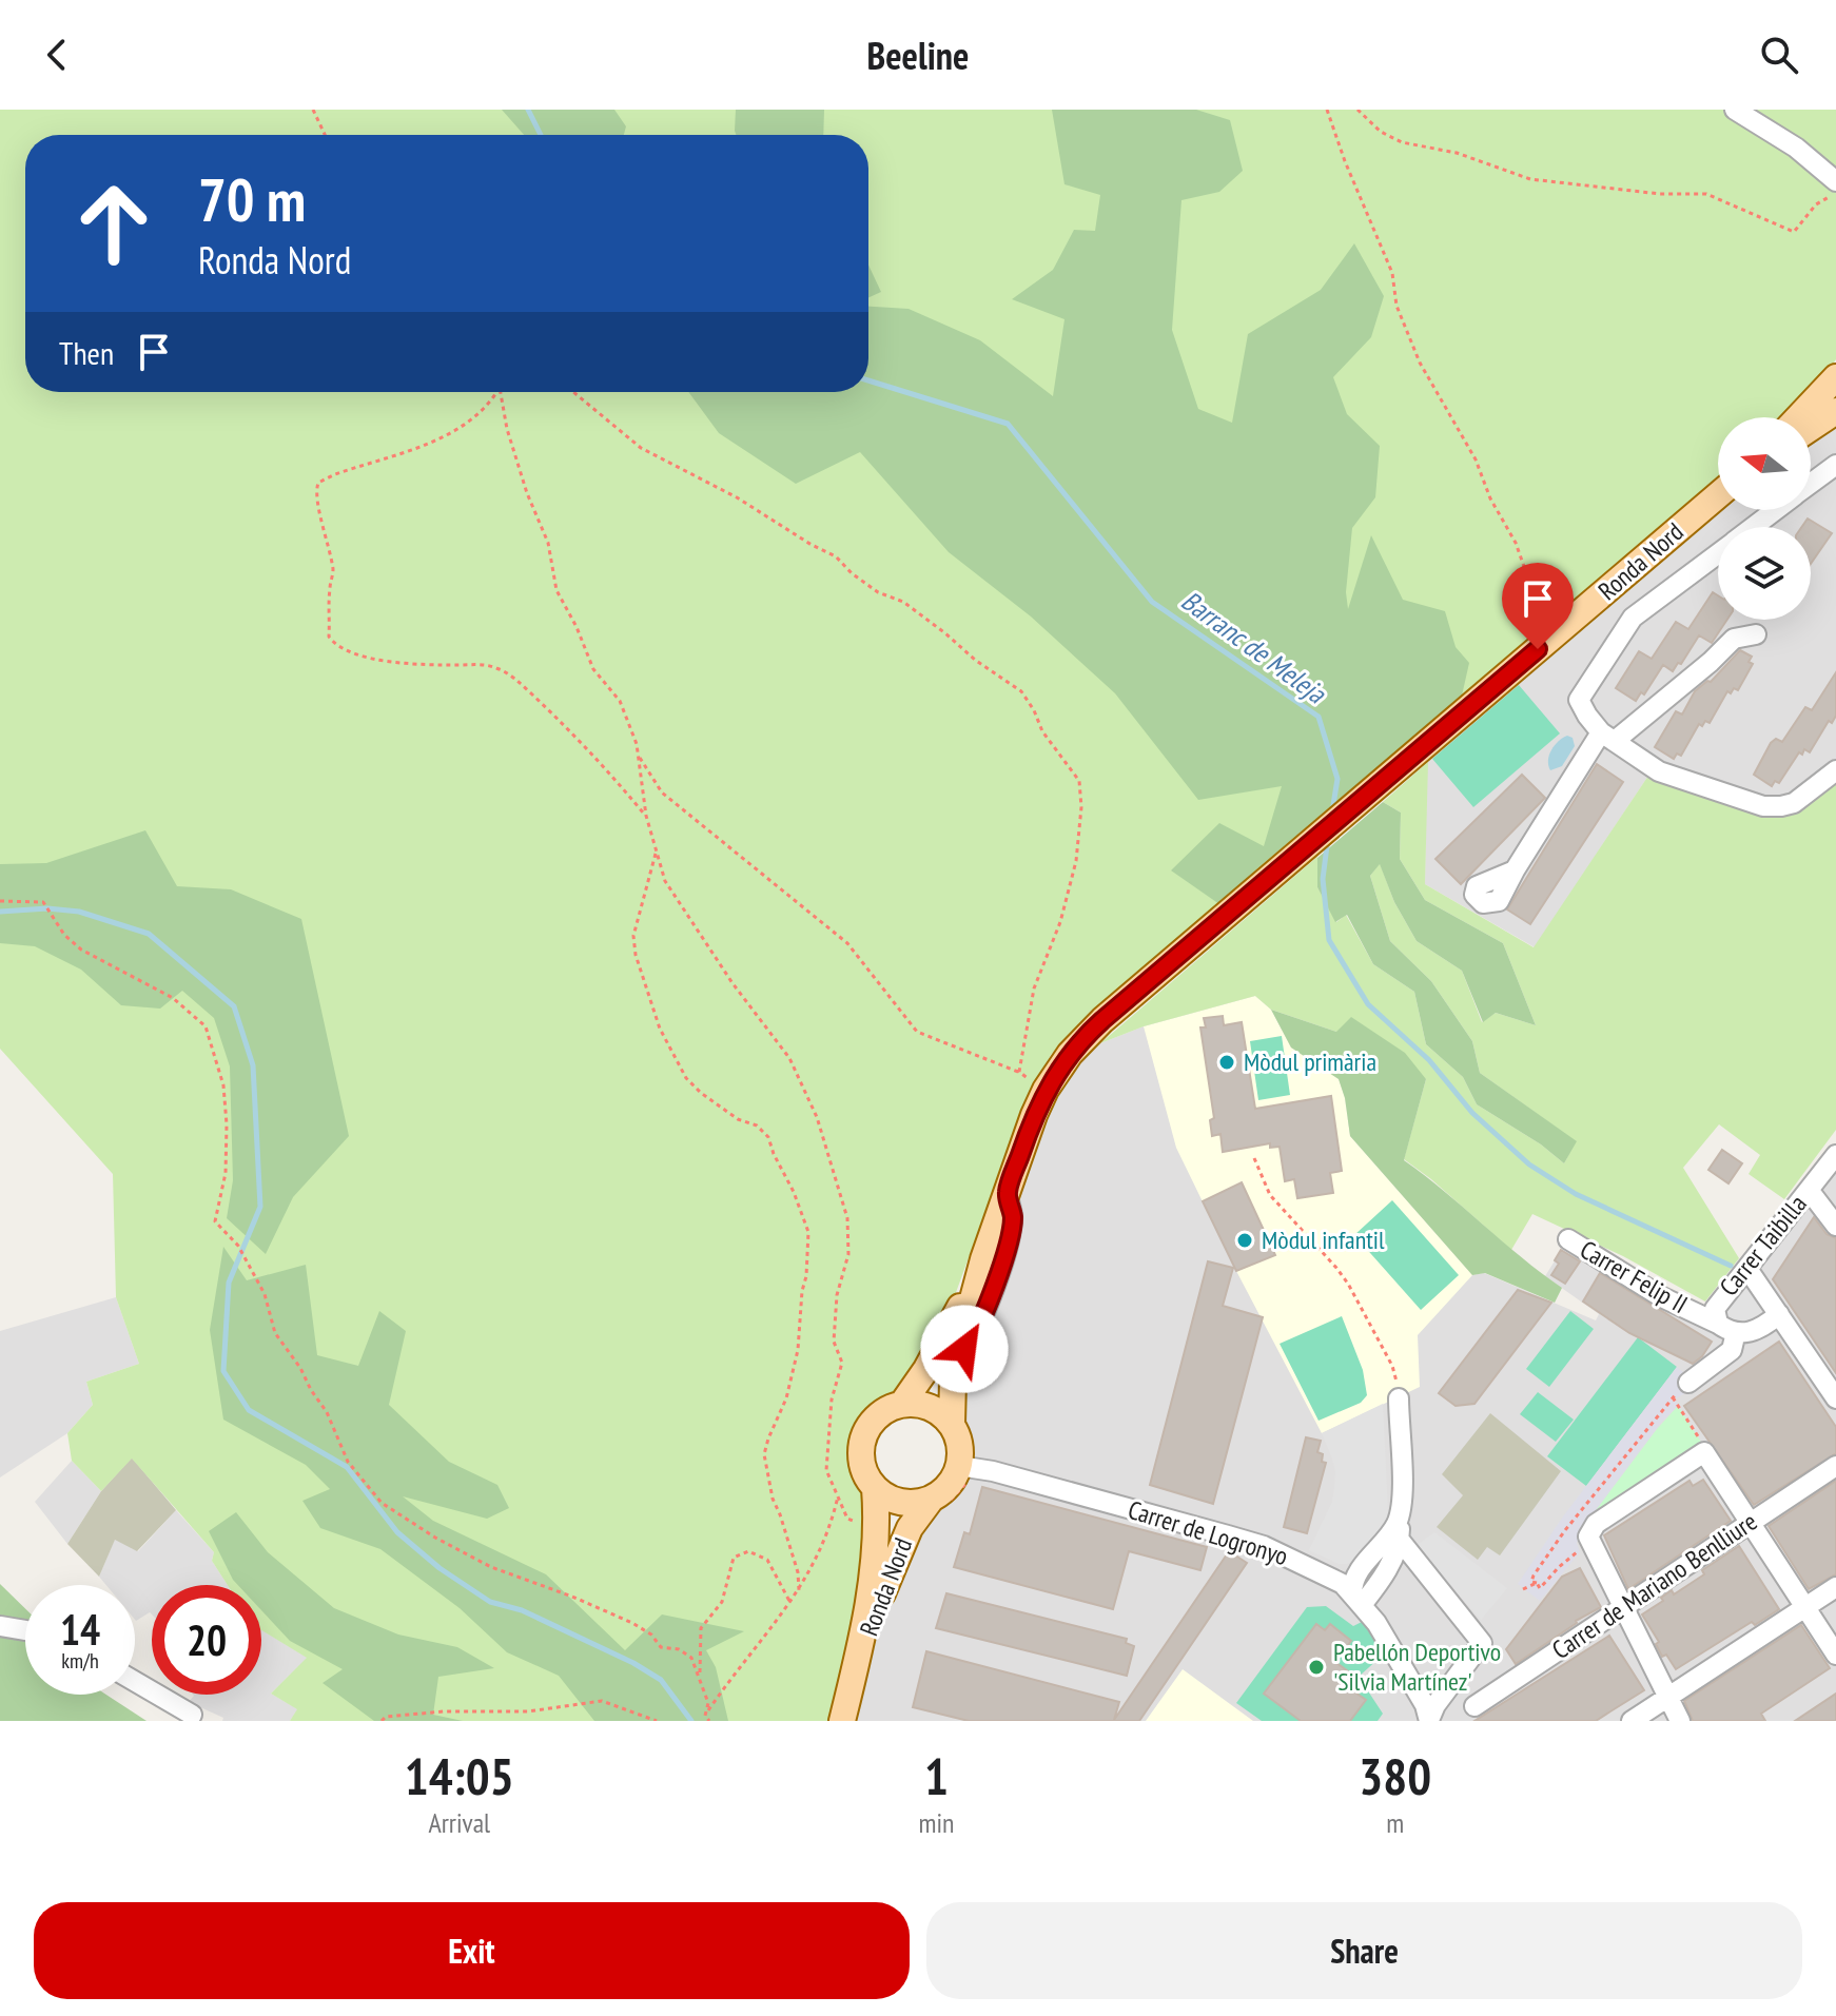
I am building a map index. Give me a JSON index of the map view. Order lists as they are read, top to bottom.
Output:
{
  "streets": {
    "main road": ["Ronda Nord"],
    "street": [
      "Carrer Taibilla",
      "Carrer Felip II",
      "Carrer de Logronyo",
      "Carrer de Mariano Benlliure"
    ]
  },
  "crossings": [
    ["Ronda Nord", "Carrer de Logronyo"],
    ["Carrer Taibilla", "Carrer Felip II"]
  ],
  "water": ["Barranc de Meleja"],
  "places": ["Mòdul primària", "Mòdul infantil", "Pabellón Deportivo 'Silvia Martínez'"],
  "north": "left",
  "page": {
    "header": "Beeline",
    "turn": ["70 m", "Ronda Nord"],
    "then": "Then",
    "speed": "14 km/h",
    "limit": "20",
    "eta": [
      "14:05",
      "Arrival",
      "1",
      "min",
      "380",
      "m"
    ],
    "buttons": ["Exit", "Share"]
  }
}
